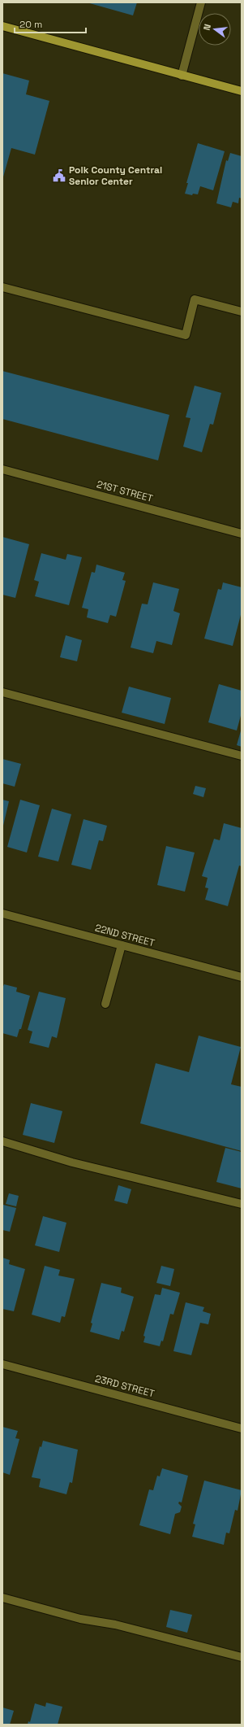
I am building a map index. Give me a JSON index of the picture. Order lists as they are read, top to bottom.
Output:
{
  "streets": {
    "street": ["21ST STREET", "22ND STREET", "23RD STREET"]
  },
  "places": {
    "public building": ["Polk County Central Senior Center"]
  },
  "scale_bar": "20 m",
  "north": "left"
}
